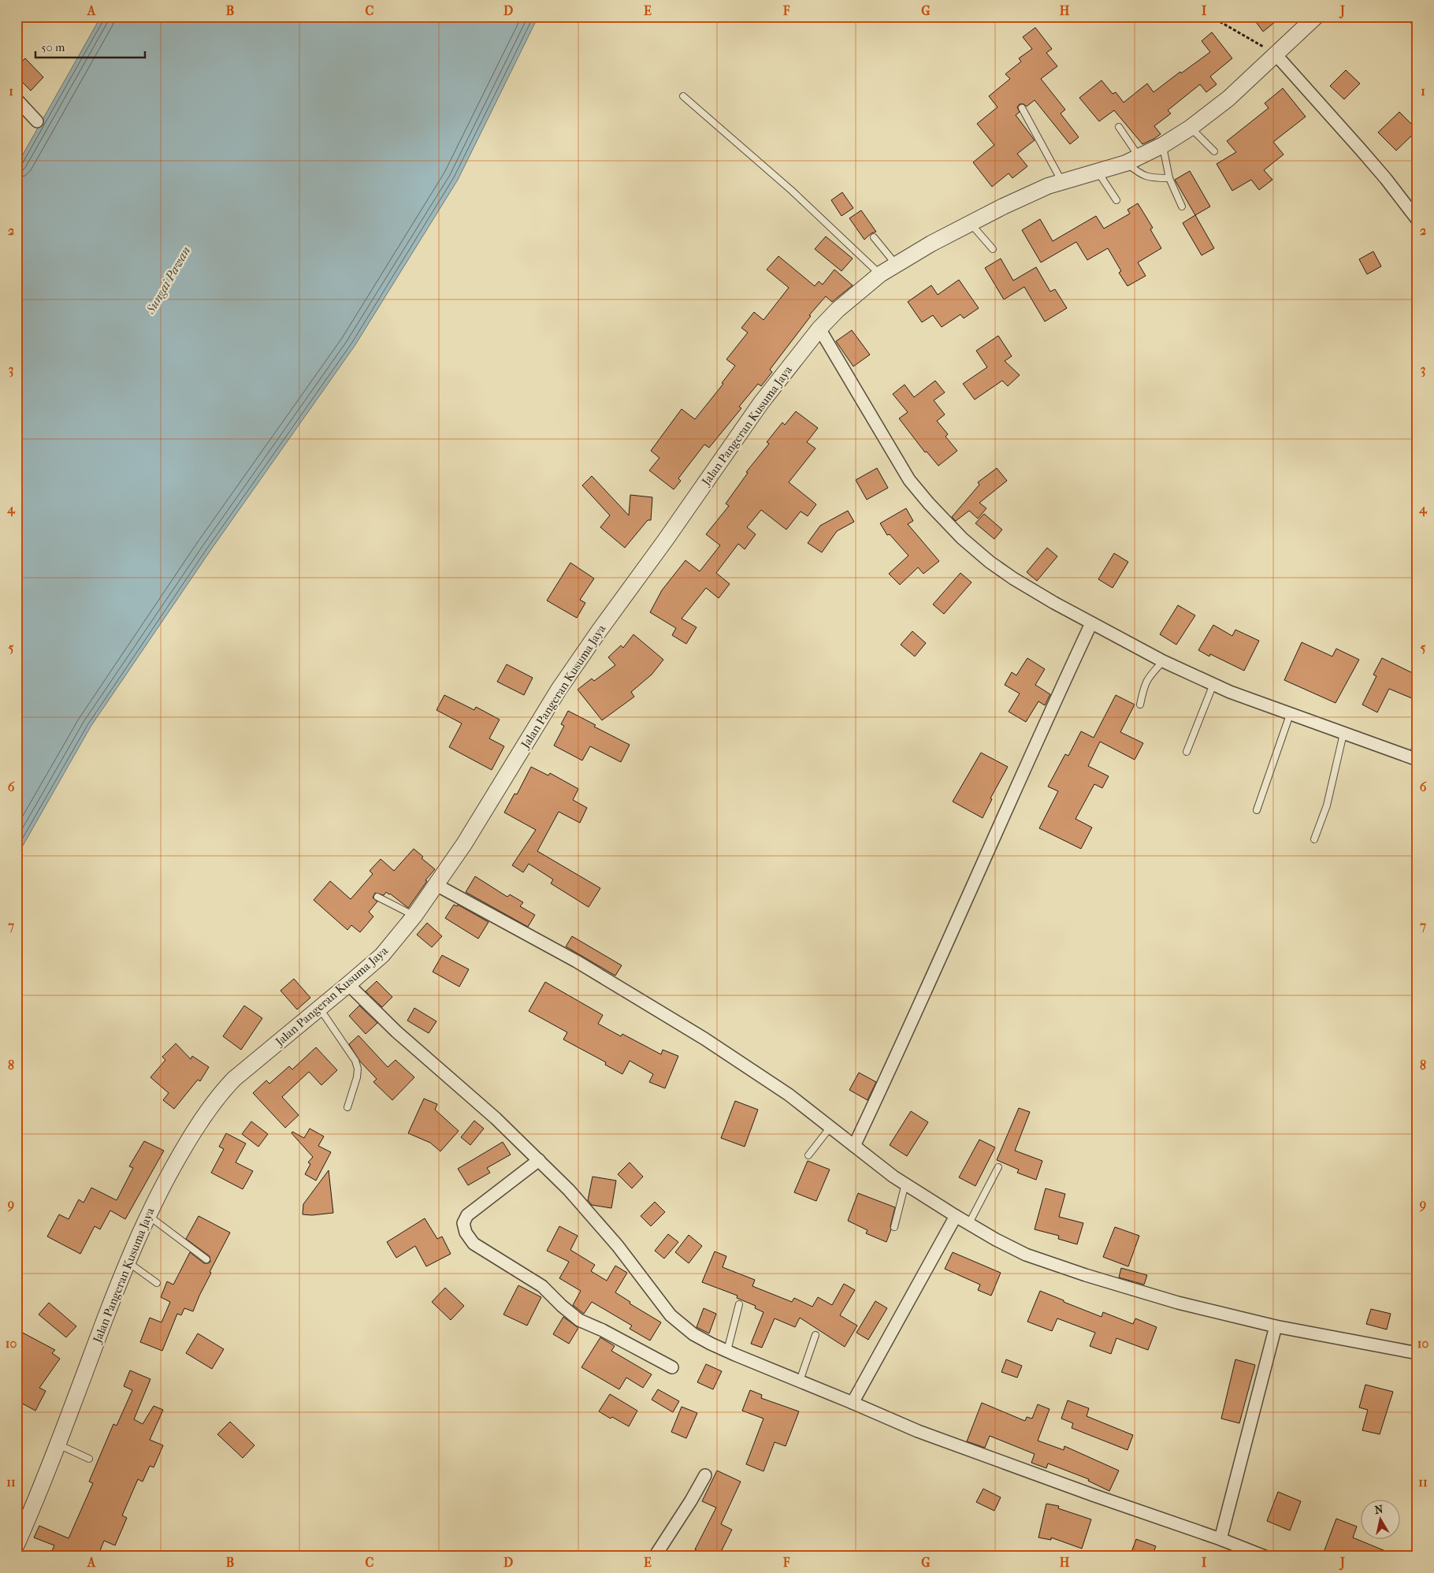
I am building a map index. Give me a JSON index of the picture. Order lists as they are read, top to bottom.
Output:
{
  "streets": {
    "street": ["Jalan Pangeran Kusuma Jaya"]
  },
  "water": ["Sungai Pawan"],
  "scale_bar": "50 m",
  "north": "top",
  "grid": {
    "columns": [
      "A",
      "B",
      "C",
      "D",
      "E",
      "F",
      "G",
      "H",
      "I",
      "J"
    ],
    "rows": [
      "1",
      "2",
      "3",
      "4",
      "5",
      "6",
      "7",
      "8",
      "9",
      "10",
      "11"
    ]
  }
}
